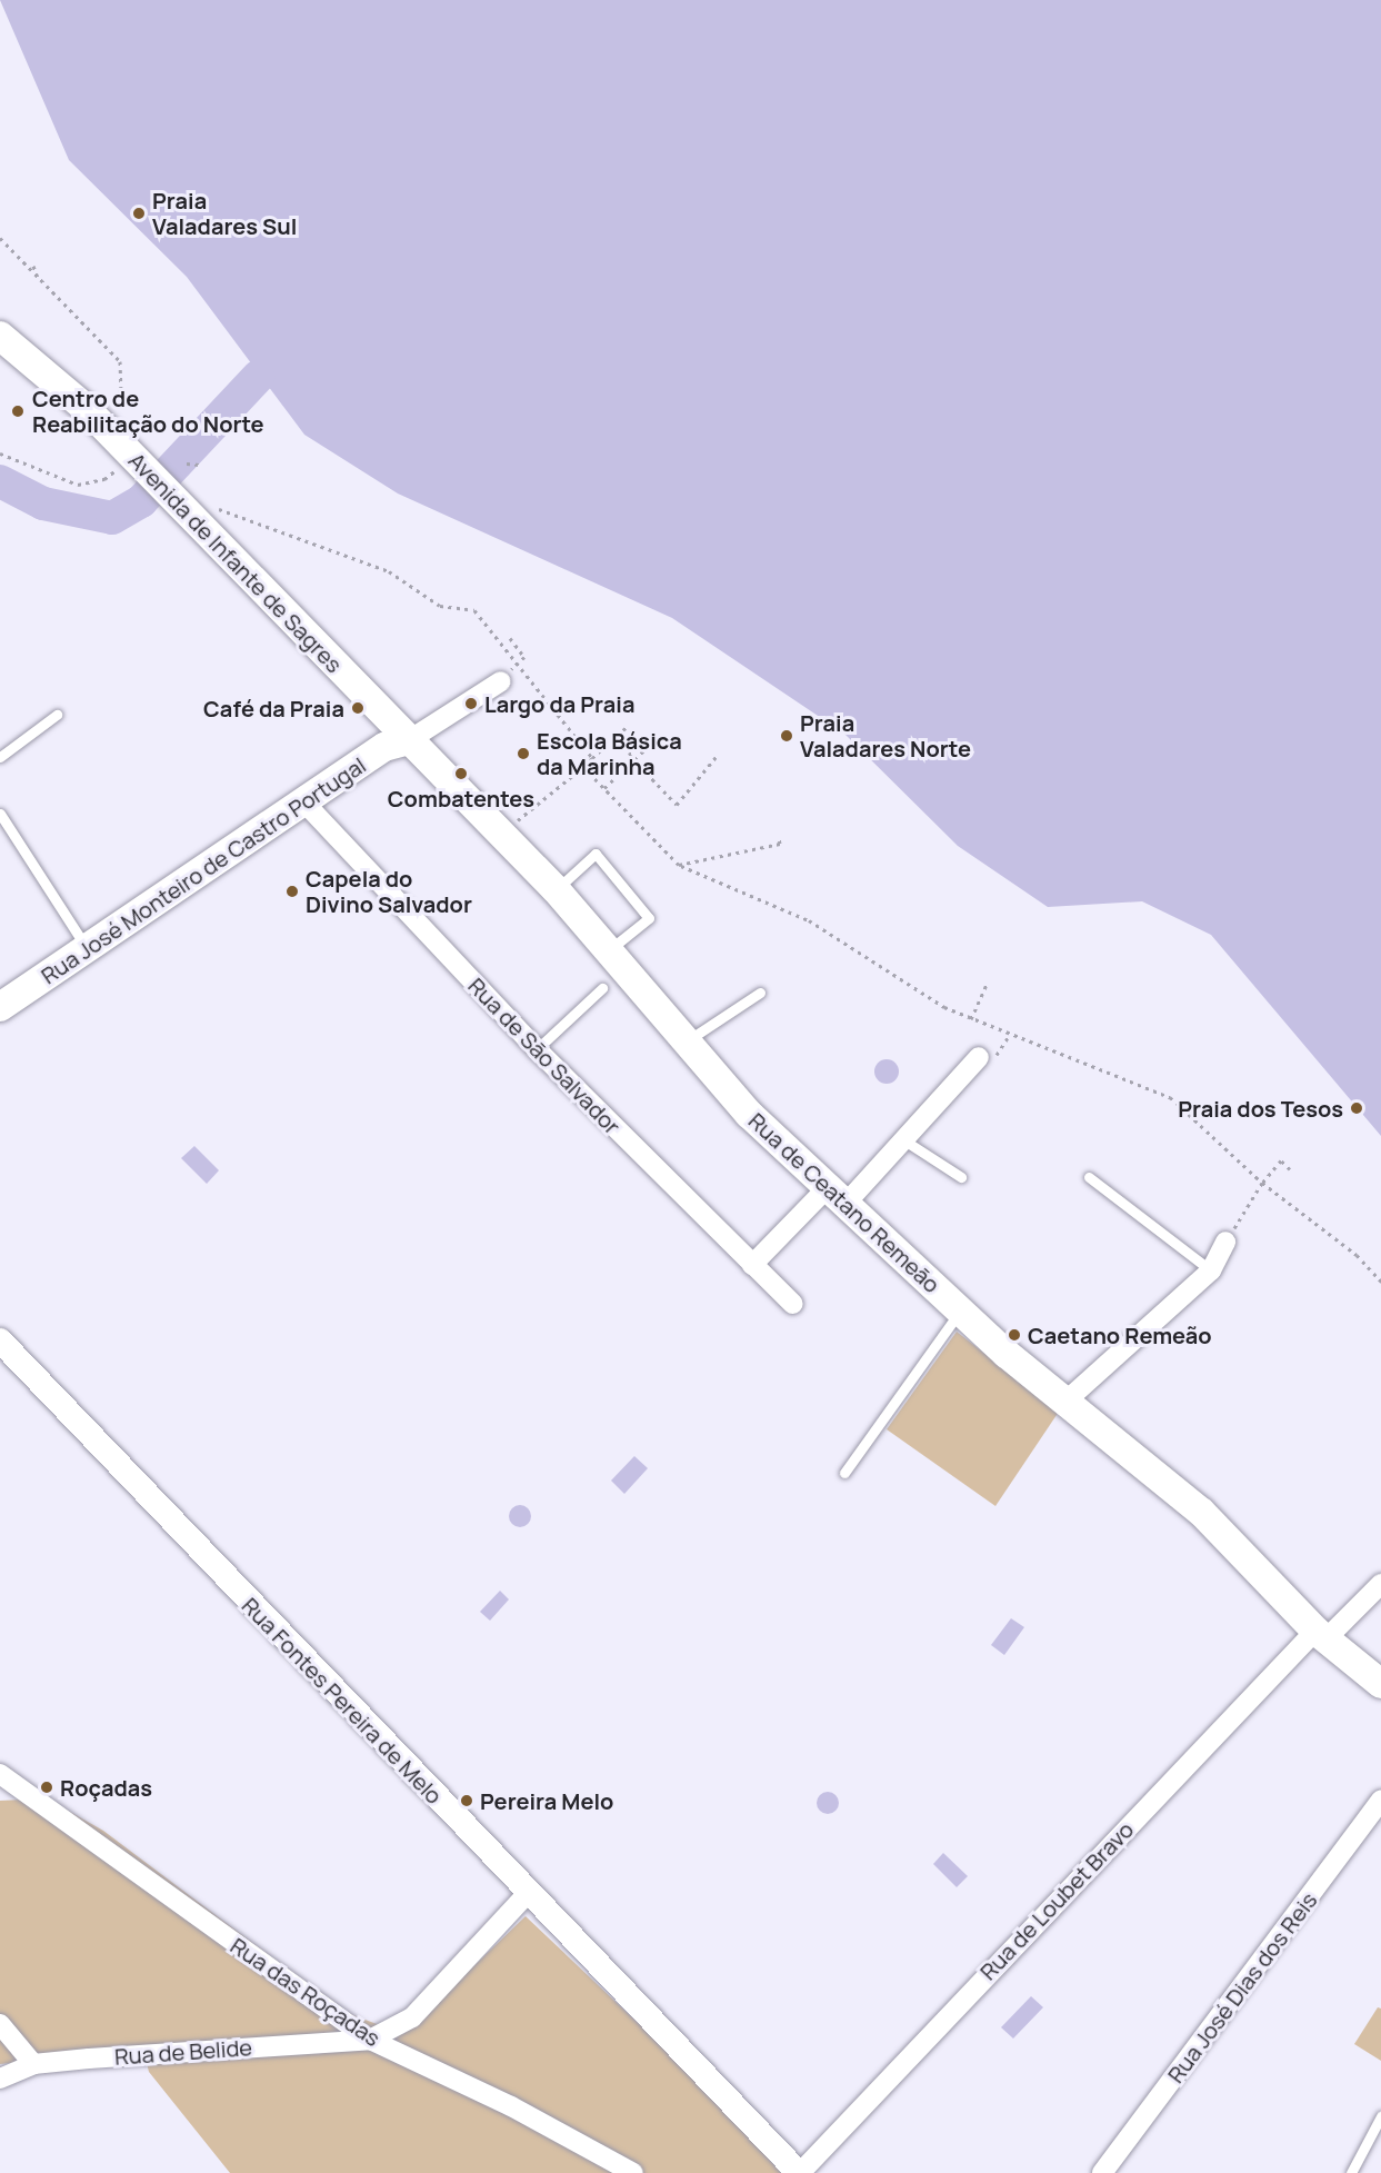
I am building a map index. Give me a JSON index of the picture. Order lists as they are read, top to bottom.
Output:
{
  "streets": {
    "main road": ["Avenida de Infante de Sagres", "Rua José Monteiro de Castro Portugal", "Rua de Ceatano Remeão"],
    "street": [
      "Rua de São Salvador",
      "Rua Fontes Pereira de Melo",
      "Rua de Loubet Bravo",
      "Rua José Dias dos Reis",
      "Rua das Roçadas",
      "Rua de Belide"
    ]
  },
  "crossings": [
    ["Avenida de Infante de Sagres", "Rua José Monteiro de Castro Portugal"],
    ["Avenida de Infante de Sagres", "Rua de Ceatano Remeão"],
    ["Rua José Monteiro de Castro Portugal", "Rua de São Salvador"],
    ["Rua José Monteiro de Castro Portugal", "Rua de Ceatano Remeão"],
    ["Rua de Ceatano Remeão", "Rua de Loubet Bravo"],
    ["Rua Fontes Pereira de Melo", "Rua de Loubet Bravo"],
    ["Rua das Roçadas", "Rua de Belide"]
  ],
  "places": [
    "Praia Valadares Sul",
    "Centro de Reabilitação do Norte",
    "Largo da Praia",
    "Café da Praia",
    "Praia Valadares Norte",
    "Escola Básica da Marinha",
    "Combatentes",
    "Capela do Divino Salvador",
    "Praia dos Tesos",
    "Caetano Remeão",
    "Roçadas",
    "Pereira Melo"
  ]
}
